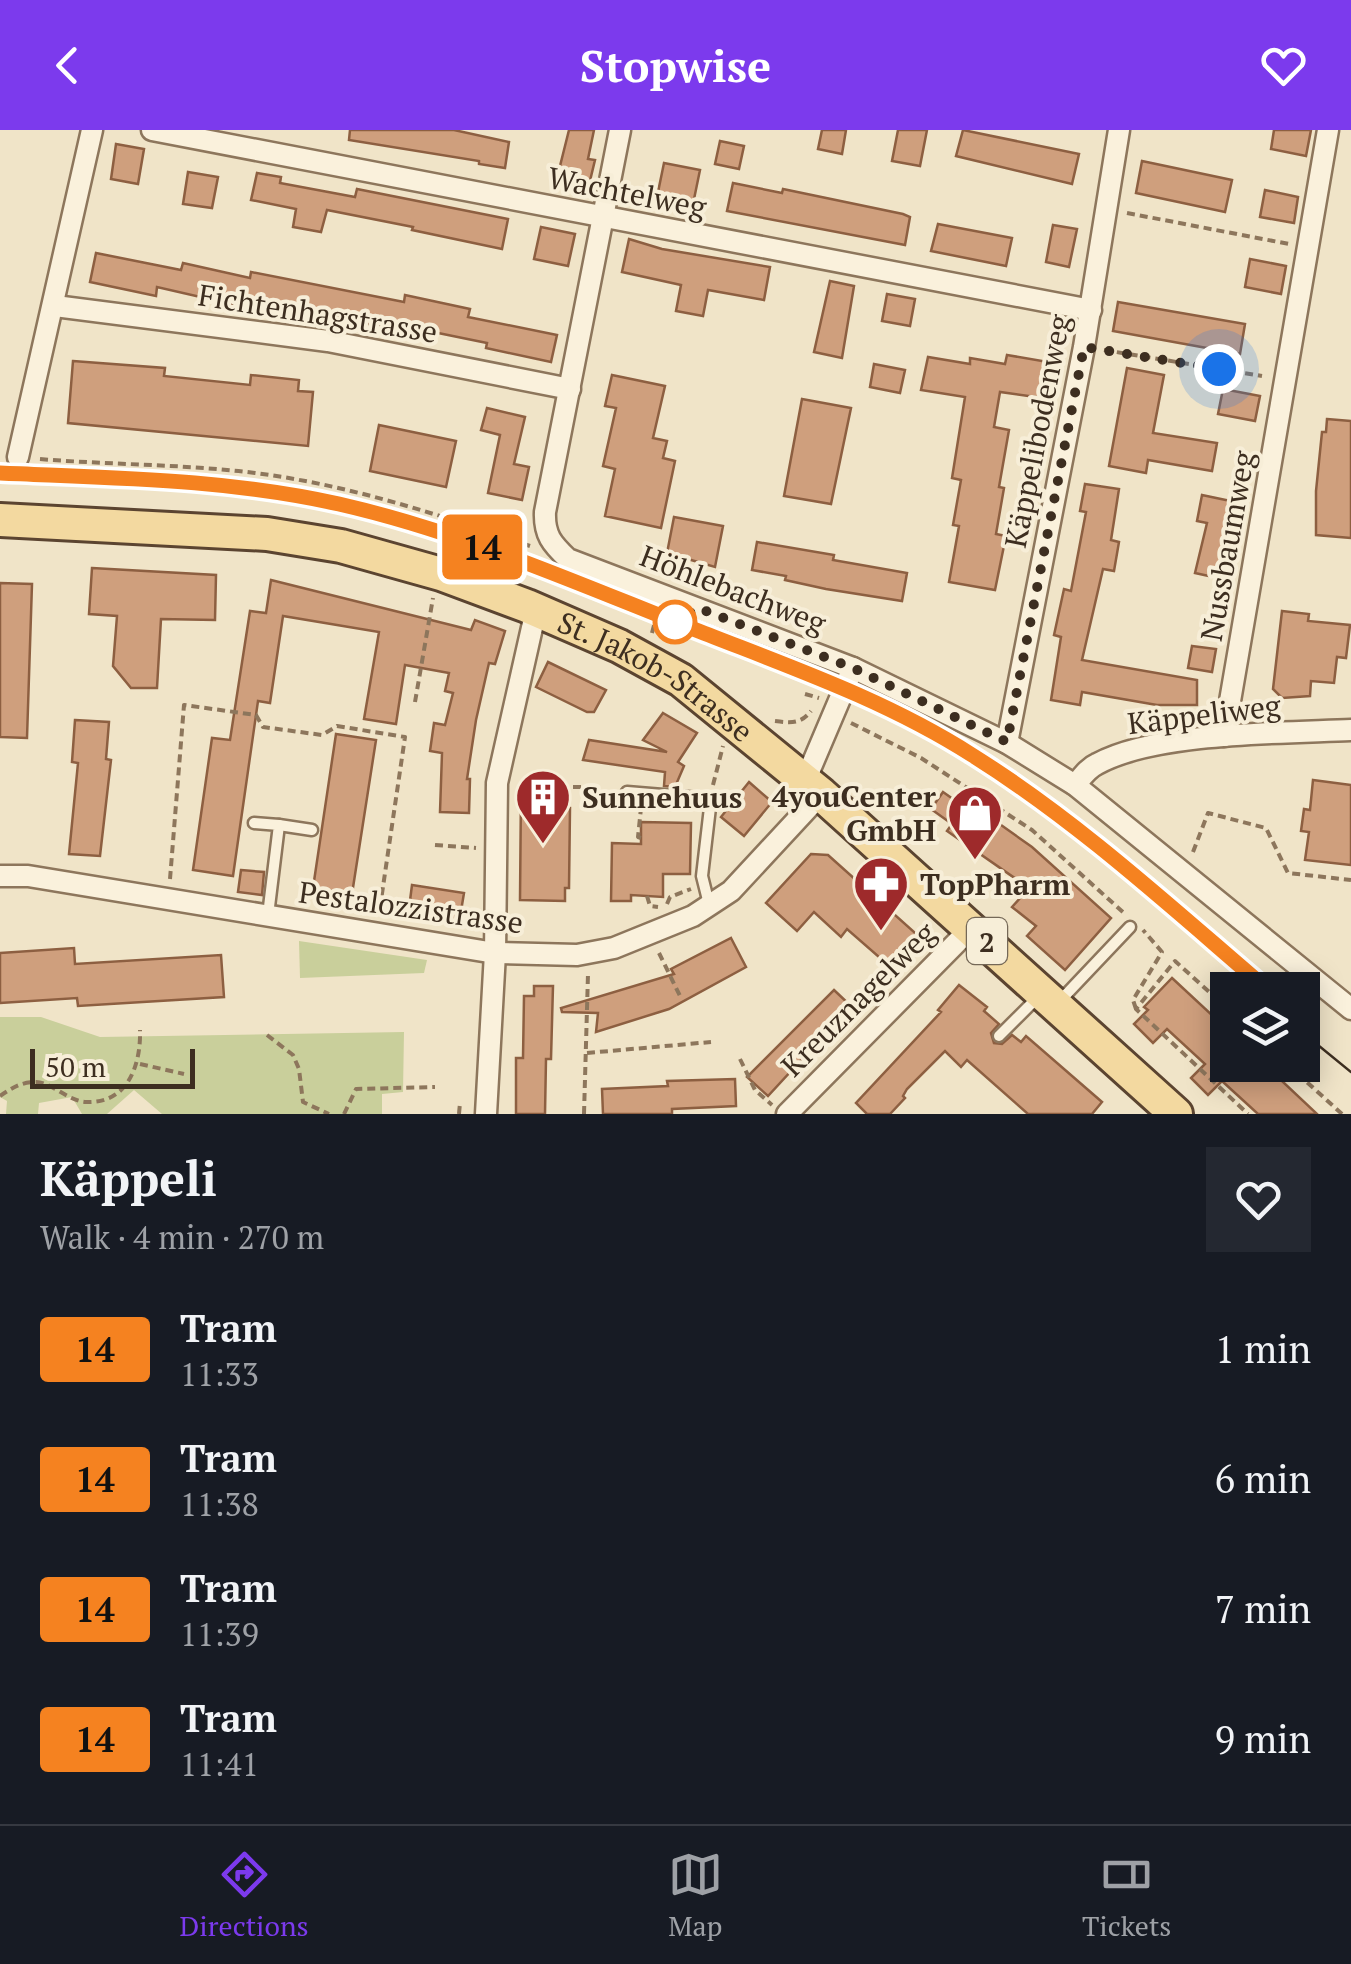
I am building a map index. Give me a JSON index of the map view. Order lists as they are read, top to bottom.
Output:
{
  "streets": {
    "main road": ["St. Jakob-Strasse", "2"],
    "street": [
      "Wachtelweg",
      "Fichtenhagstrasse",
      "Käppelibodenweg",
      "Nussbaumweg",
      "Höhlebachweg",
      "Käppeliweg",
      "Pestalozzistrasse",
      "Kreuznagelweg"
    ]
  },
  "crossings": [
    ["Wachtelweg", "Käppelibodenweg"],
    ["Käppelibodenweg", "Höhlebachweg"],
    ["Nussbaumweg", "Käppeliweg"],
    ["Höhlebachweg", "Käppeliweg"],
    ["St. Jakob-Strasse", "Pestalozzistrasse"],
    ["St. Jakob-Strasse", "Kreuznagelweg"]
  ],
  "places": {
    "building": ["Sunnehuus"],
    "shop": ["4youCenter GmbH"],
    "pharmacy": ["TopPharm"]
  },
  "lines": ["tram line 14"],
  "scale_bar": "50 m",
  "page": {
    "header": "Stopwise",
    "on_map": "14",
    "scale": "50 m",
    "heading": ["Käppeli", "Walk · 4 min · 270 m"],
    "list": [
      {
        "mark": "14",
        "name": "Tram",
        "note": "11:33",
        "value": "1 min"
      },
      {
        "mark": "14",
        "name": "Tram",
        "note": "11:38",
        "value": "6 min"
      },
      {
        "mark": "14",
        "name": "Tram",
        "note": "11:39",
        "value": "7 min"
      },
      {
        "mark": "14",
        "name": "Tram",
        "note": "11:41",
        "value": "9 min"
      }
    ],
    "tabs": ["Directions", "Map", "Tickets"]
  }
}
